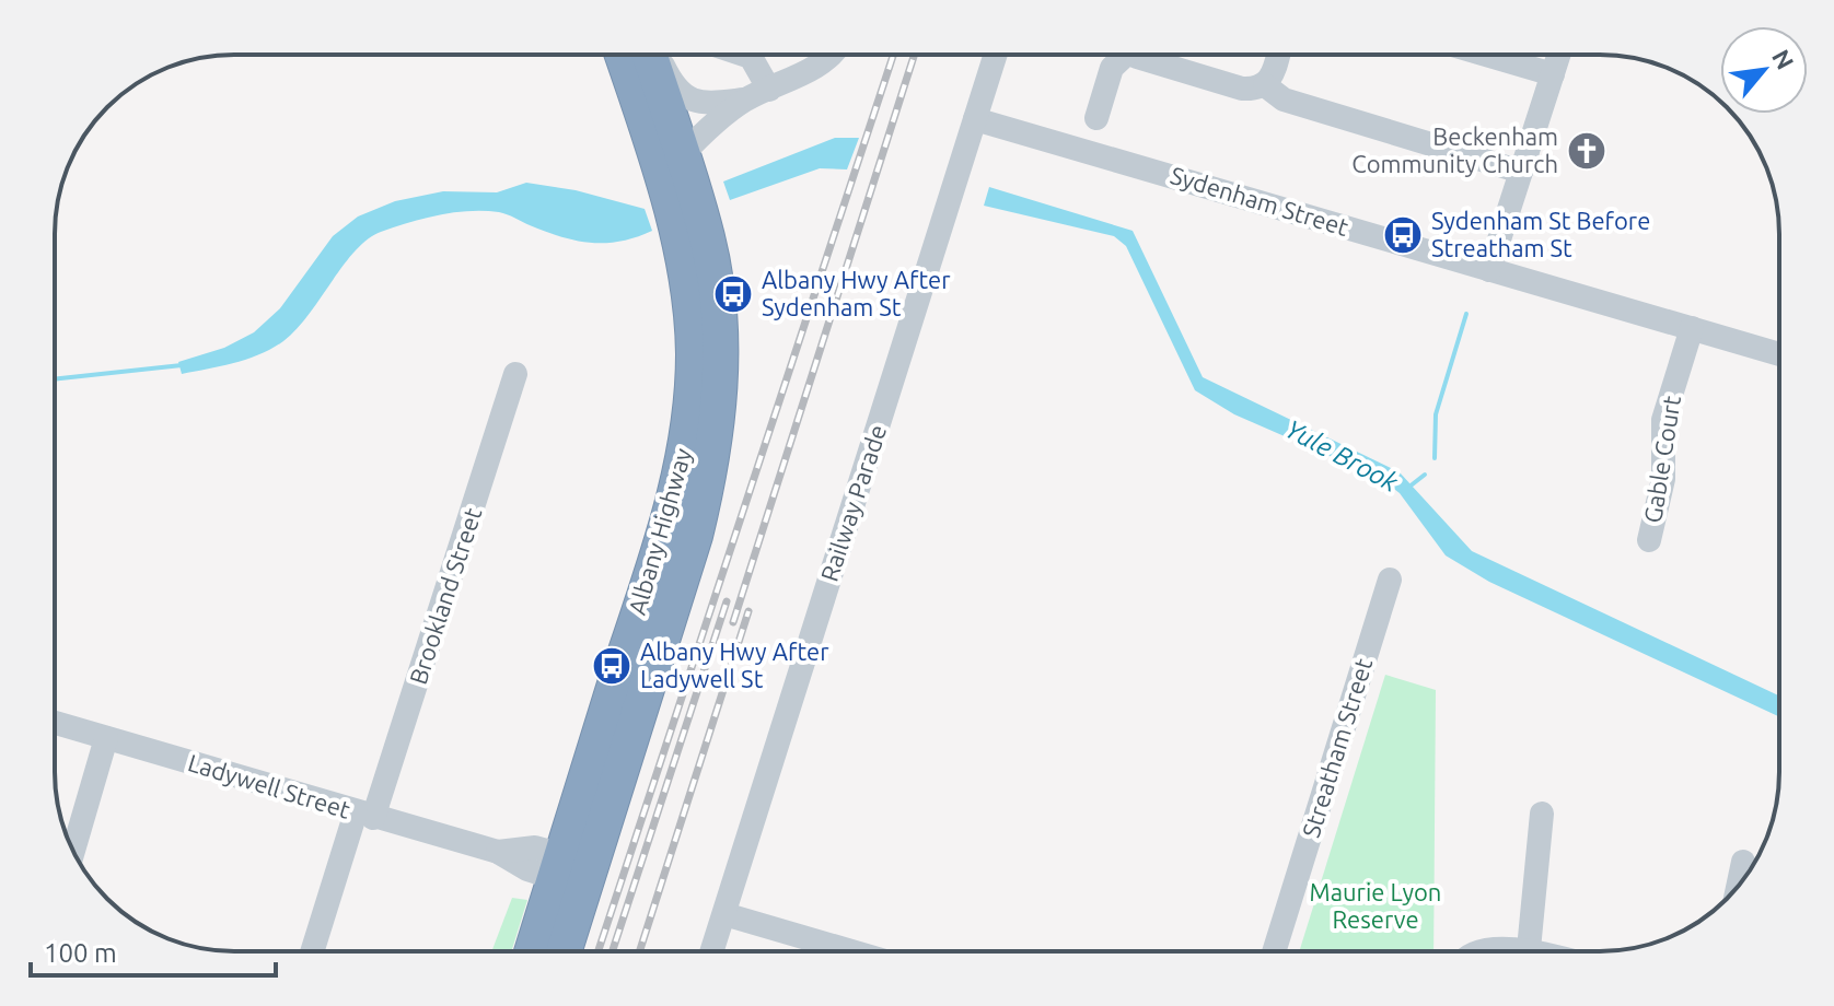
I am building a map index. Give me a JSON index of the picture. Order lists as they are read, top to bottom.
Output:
{
  "streets": {
    "highway": ["Albany Highway"],
    "street": [
      "Sydenham Street",
      "Gable Court",
      "Railway Parade",
      "Brookland Street",
      "Streatham Street",
      "Ladywell Street"
    ]
  },
  "crossings": [
    ["Sydenham Street", "Gable Court"],
    ["Sydenham Street", "Railway Parade"],
    ["Albany Highway", "Ladywell Street"],
    ["Brookland Street", "Ladywell Street"]
  ],
  "water": ["Yule Brook"],
  "parks": ["Maurie Lyon Reserve"],
  "places": {
    "church": ["Beckenham Community Church"],
    "bus stop": ["Sydenham St Before Streatham St", "Albany Hwy After Sydenham St", "Albany Hwy After Ladywell St"]
  },
  "scale_bar": "100 m",
  "north": "top right"
}
